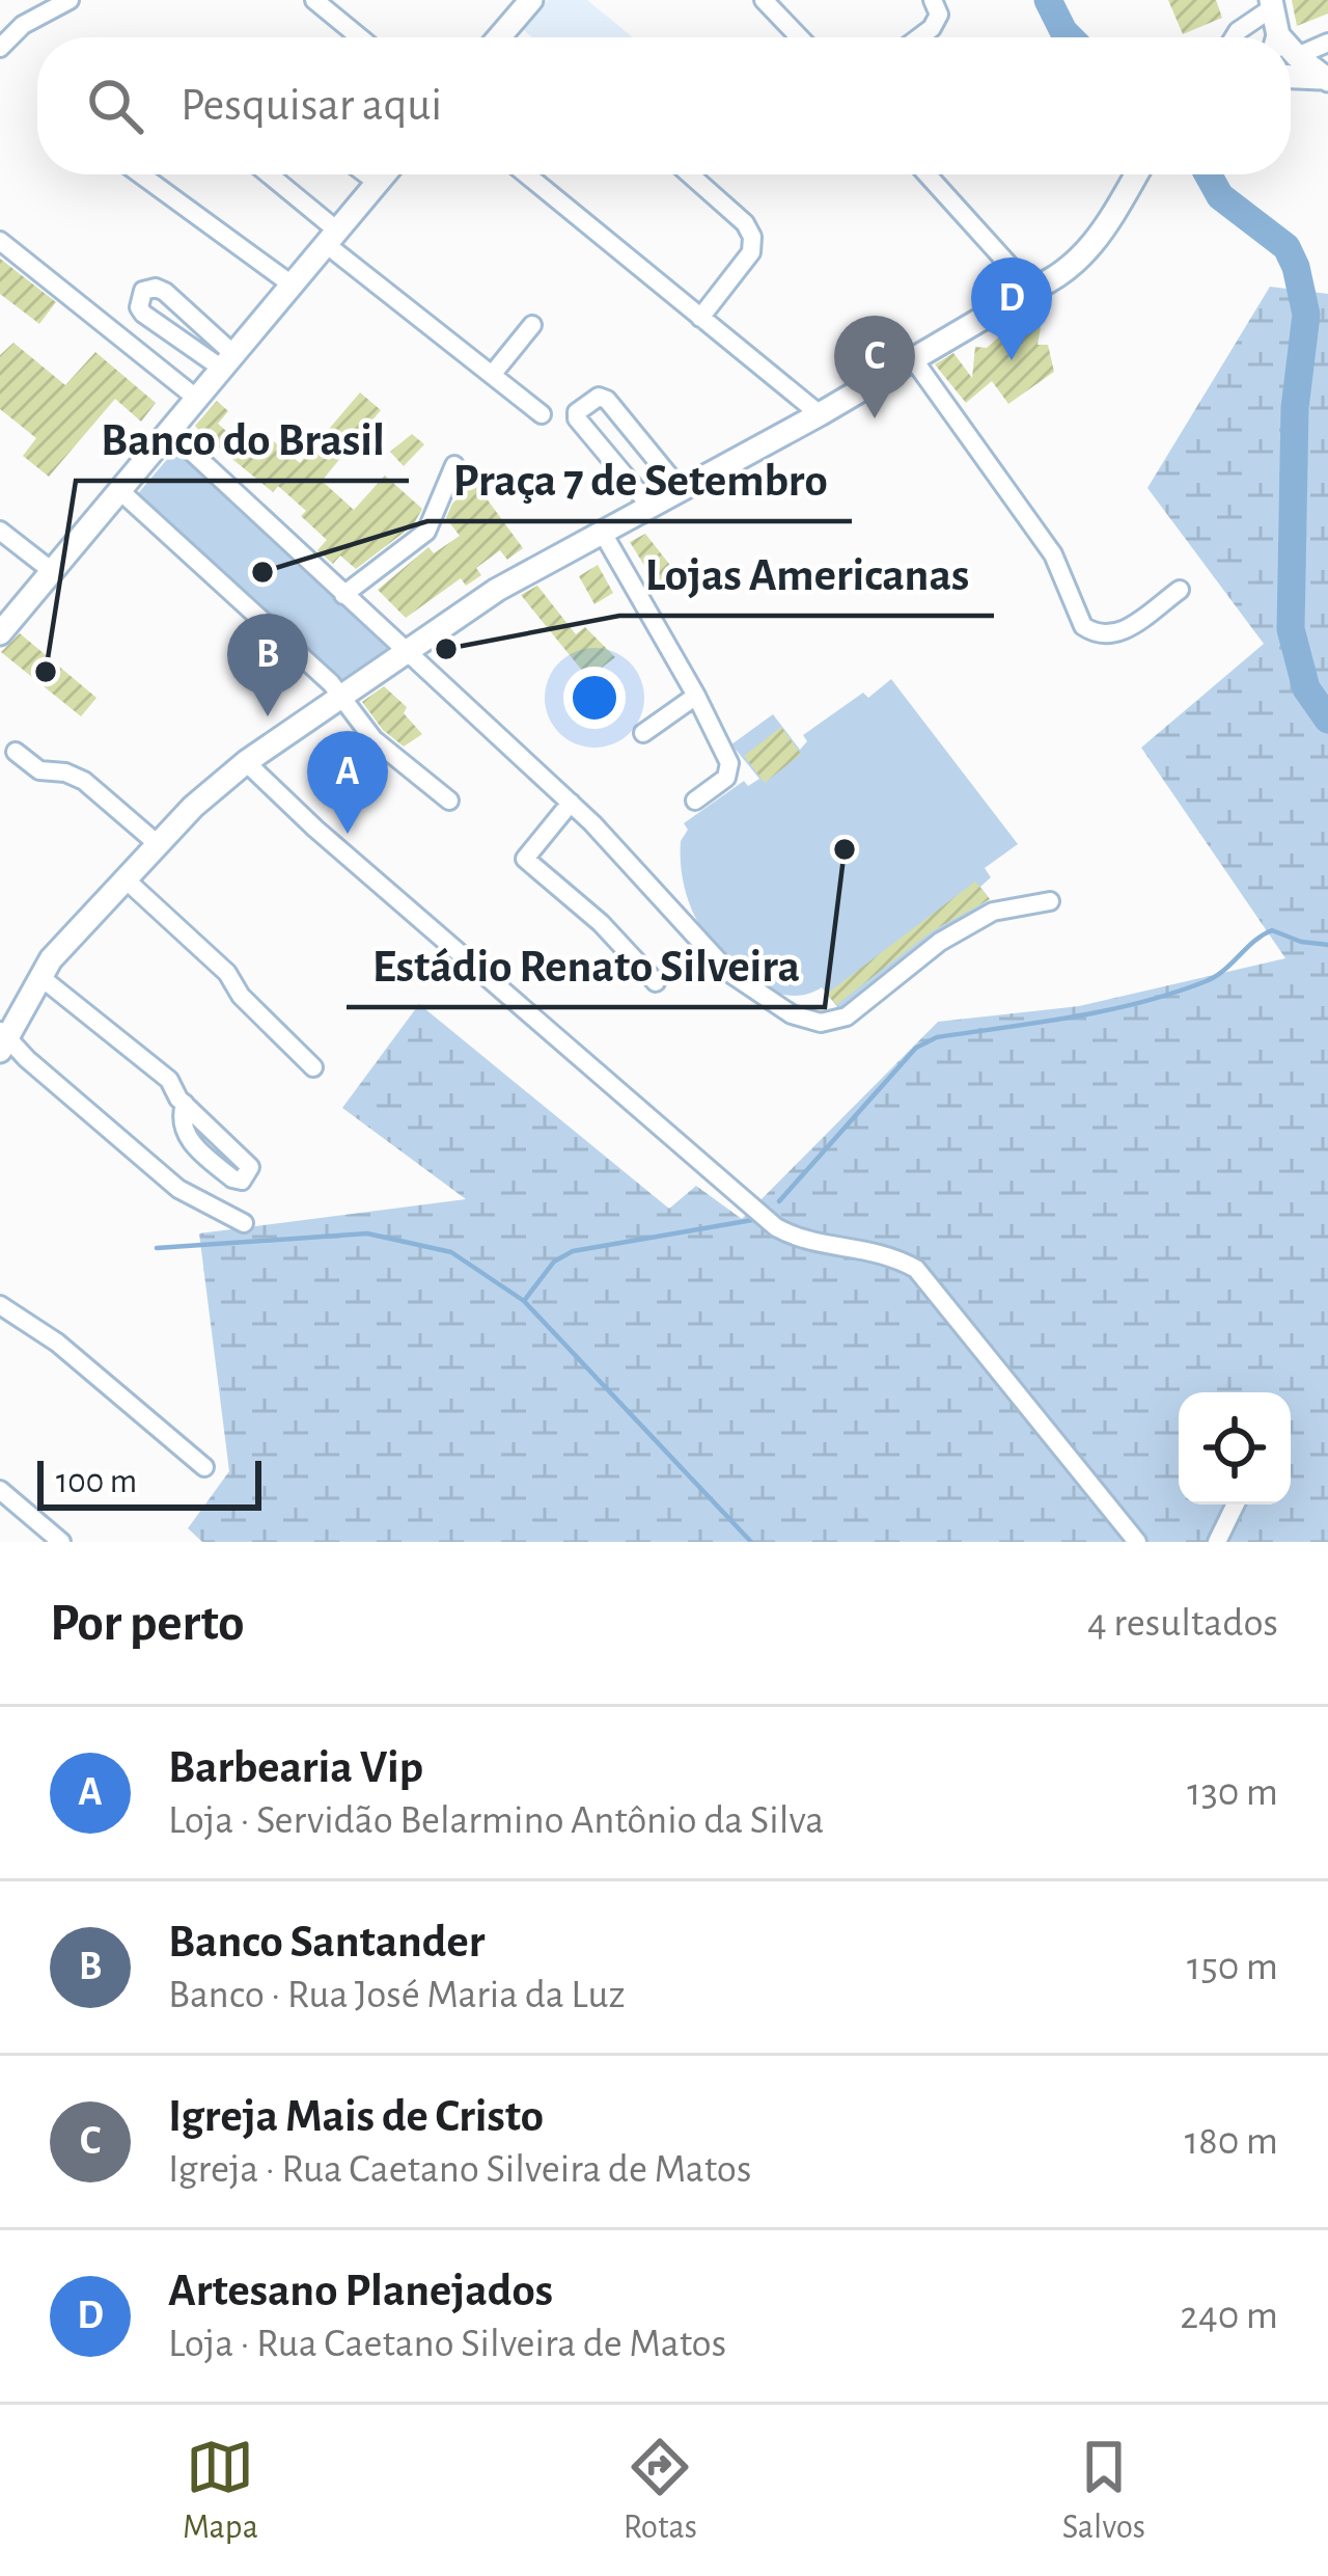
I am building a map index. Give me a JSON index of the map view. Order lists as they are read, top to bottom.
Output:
{
  "places": [
    "Praça 7 de Setembro",
    "Lojas Americanas",
    "Banco do Brasil",
    "Estádio Renato Silveira"
  ],
  "scale_bar": "100 m",
  "page": {
    "search": "Pesquisar aqui",
    "pins": [
      "D",
      "C",
      "B",
      "A"
    ],
    "scale": "100 m",
    "heading": ["Por perto", "4 resultados"],
    "list": [
      {
        "mark": "A",
        "name": "Barbearia Vip",
        "note": "Loja · Servidão Belarmino Antônio da Silva",
        "value": "130 m"
      },
      {
        "mark": "B",
        "name": "Banco Santander",
        "note": "Banco · Rua José Maria da Luz",
        "value": "150 m"
      },
      {
        "mark": "C",
        "name": "Igreja Mais de Cristo",
        "note": "Igreja · Rua Caetano Silveira de Matos",
        "value": "180 m"
      },
      {
        "mark": "D",
        "name": "Artesano Planejados",
        "note": "Loja · Rua Caetano Silveira de Matos",
        "value": "240 m"
      }
    ],
    "nav": ["Mapa", "Rotas", "Salvos"]
  }
}
